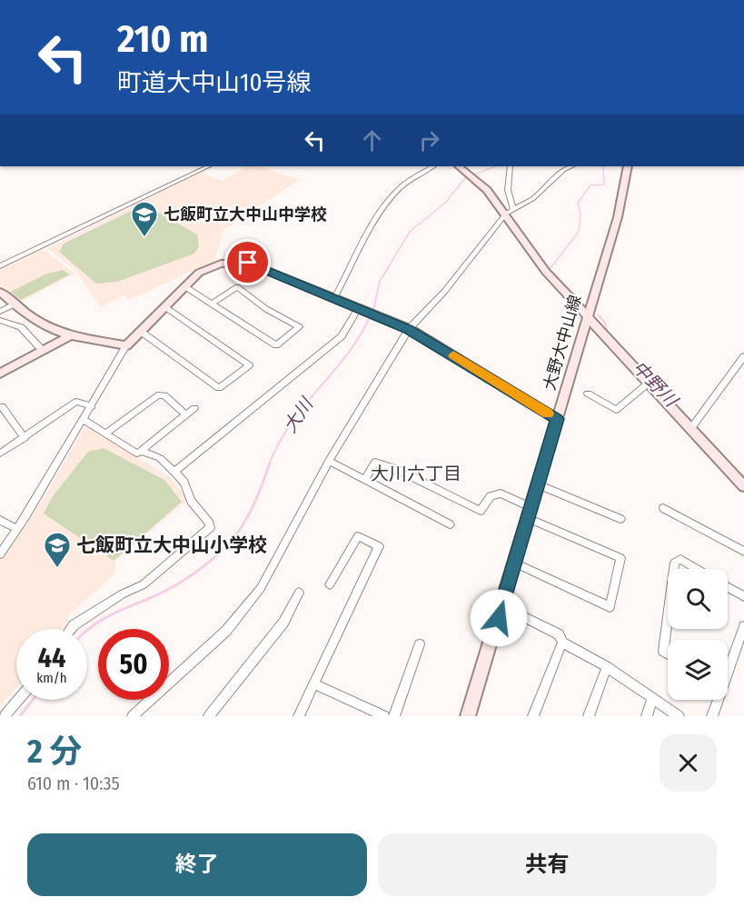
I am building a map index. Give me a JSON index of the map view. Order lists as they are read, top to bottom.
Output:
{
  "streets": {
    "street": ["大野大中山線"]
  },
  "districts": ["大川六丁目"],
  "water": ["中野川", "大川"],
  "places": {
    "school or university": ["七飯町立大中山中学校", "七飯町立大中山小学校"]
  },
  "page": {
    "turn": ["210 m", "町道大中山10号線"],
    "speed": "44 km/h",
    "limit": "50",
    "heading": ["2 分", "610 m · 10:35"],
    "buttons": ["終了", "共有"]
  }
}
